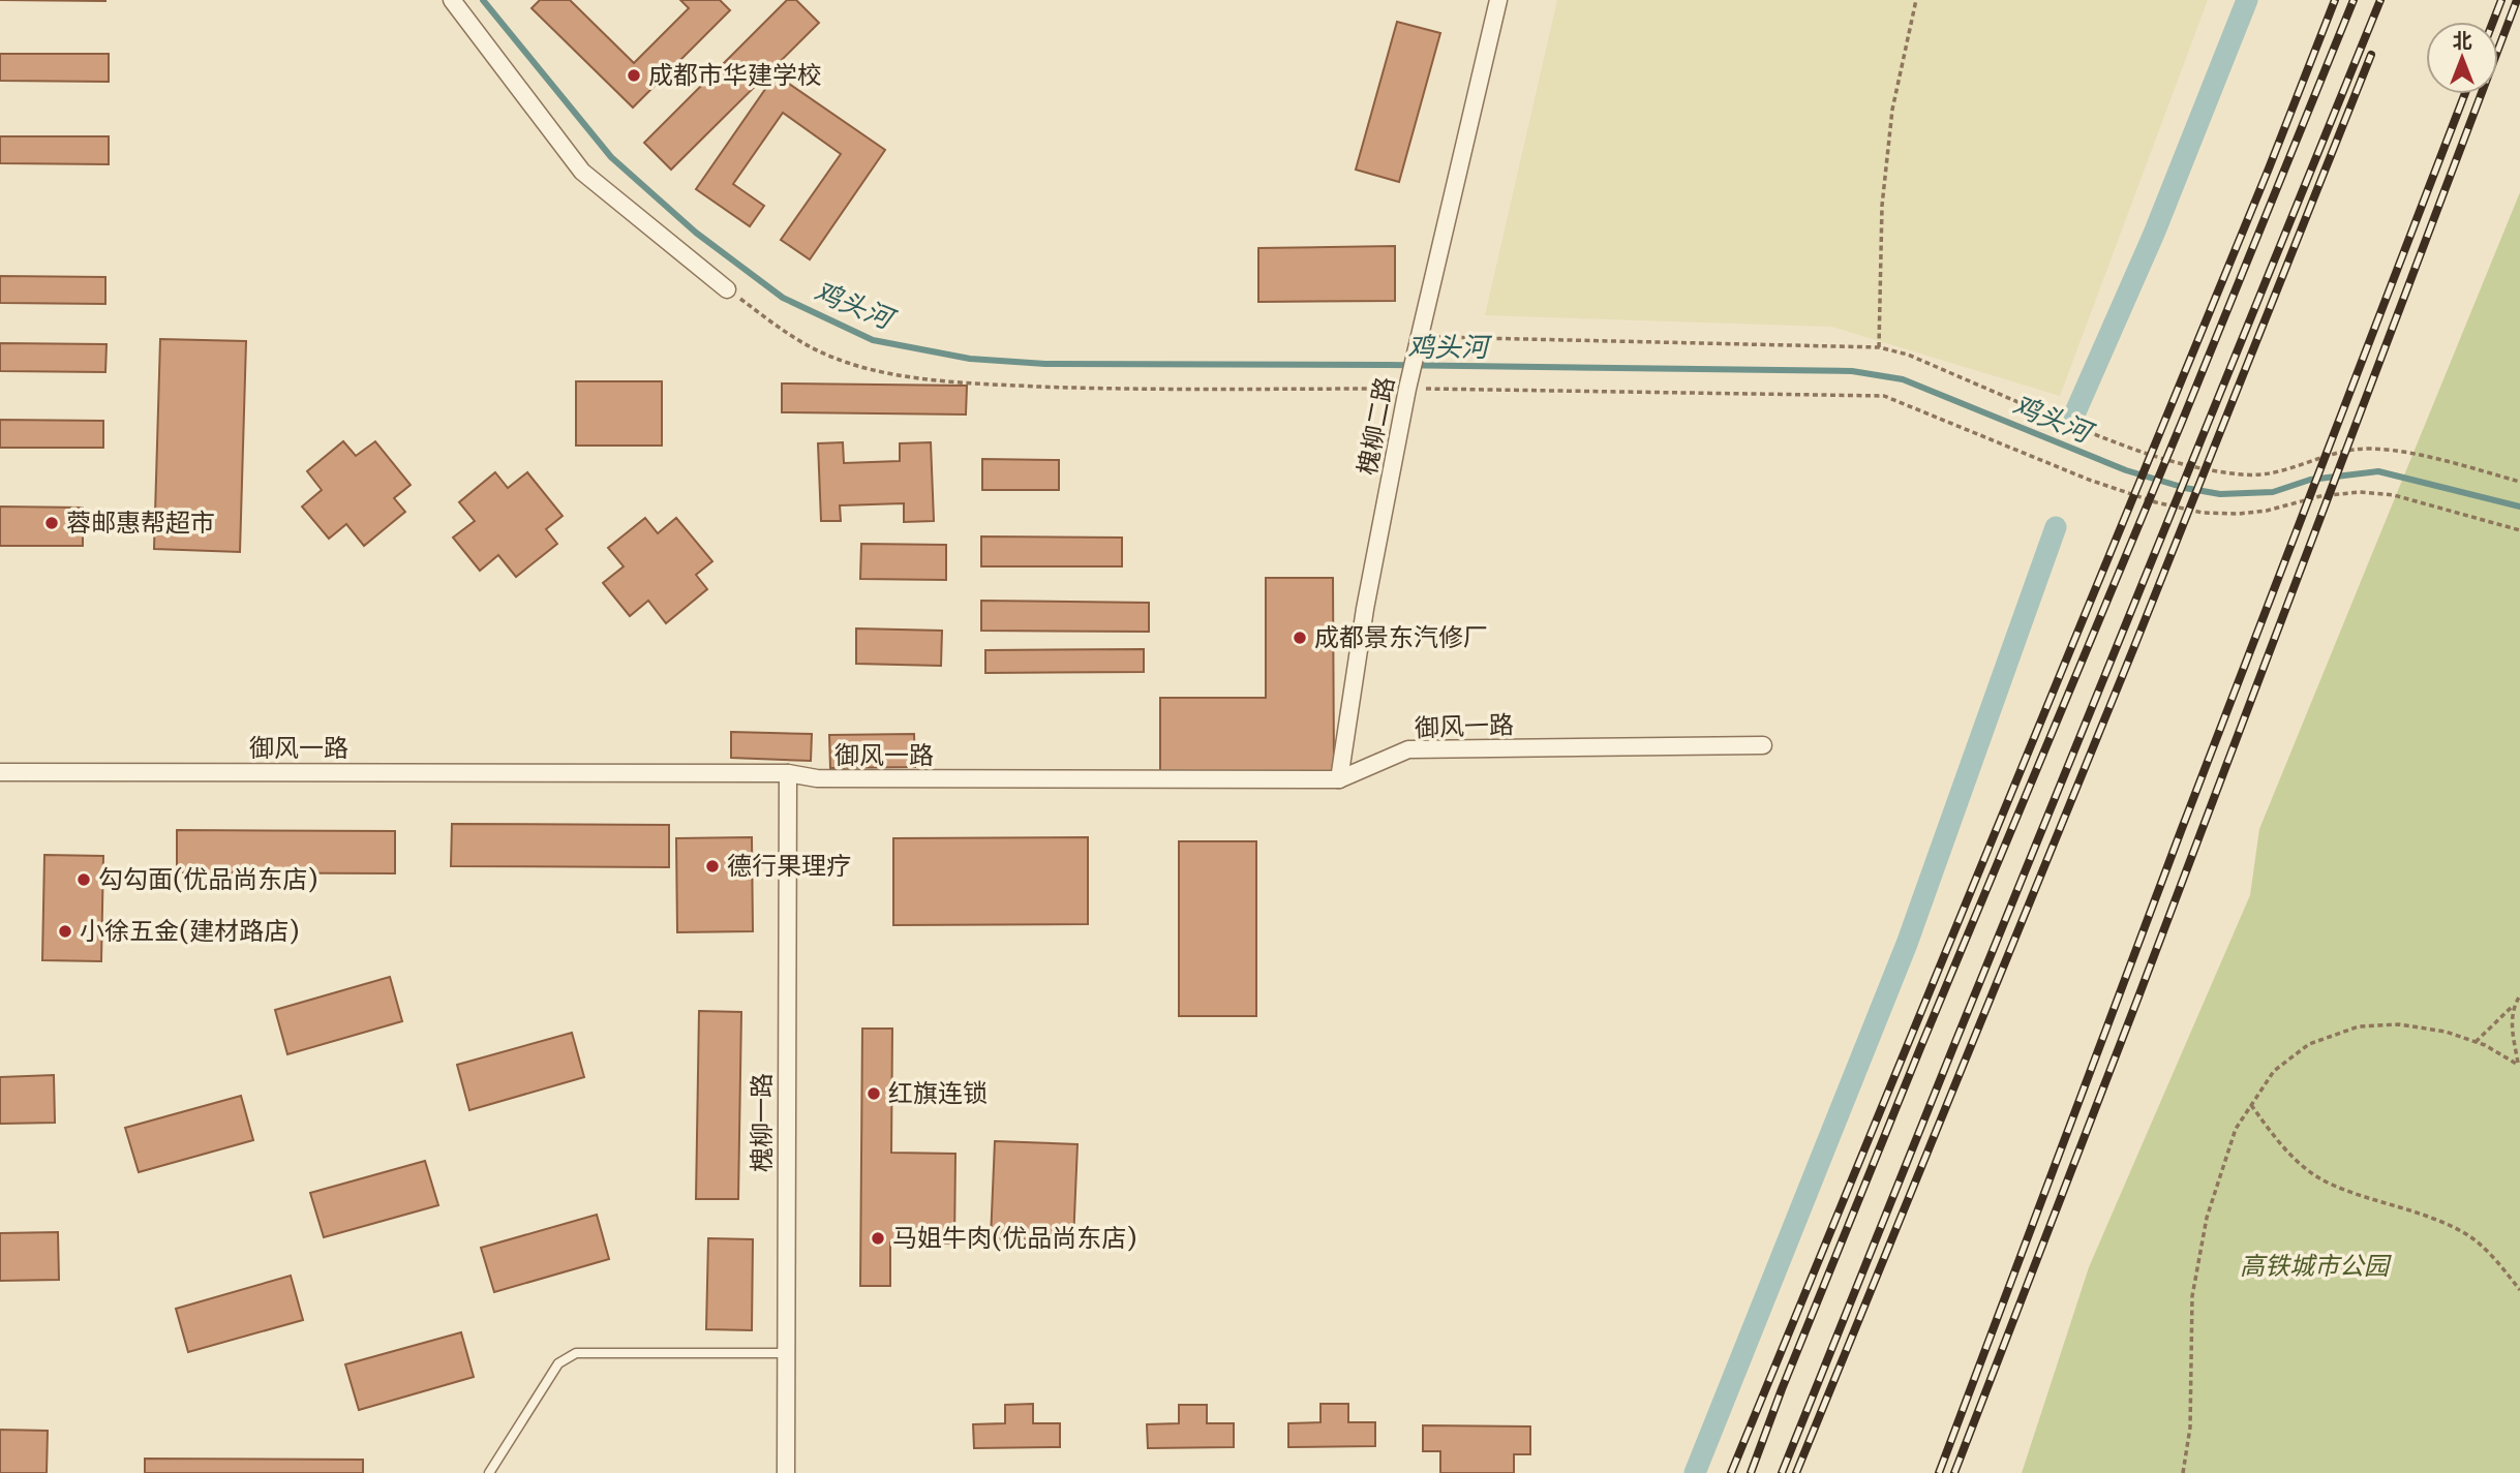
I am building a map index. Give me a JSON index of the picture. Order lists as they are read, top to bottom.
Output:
{
  "streets": {
    "street": ["槐柳二路", "御风一路", "槐柳一路"]
  },
  "crossings": [
    ["槐柳二路", "御风一路"],
    ["御风一路", "槐柳一路"]
  ],
  "water": ["鸡头河"],
  "parks": ["高铁城市公园"],
  "places": [
    "成都市华建学校",
    "蓉邮惠帮超市",
    "成都景东汽修厂",
    "德行果理疗",
    "勾勾面(优品尚东店)",
    "小徐五金(建材路店)",
    "红旗连锁",
    "马姐牛肉(优品尚东店)"
  ],
  "north": "top"
}
